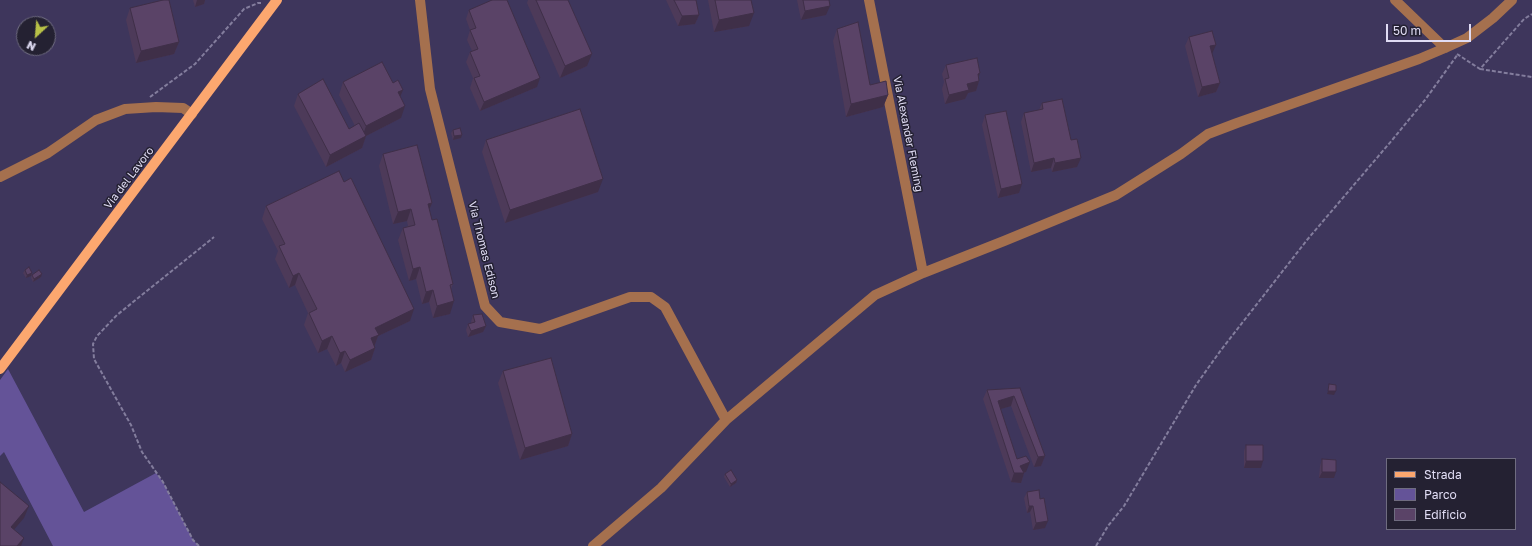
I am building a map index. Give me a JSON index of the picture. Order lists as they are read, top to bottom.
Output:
{
  "streets": {
    "main road": ["Via del Lavoro"],
    "street": ["Via Alexander Fleming", "Via Thomas Edison"]
  },
  "legend": ["Strada", "Parco", "Edificio"],
  "scale_bar": "50 m",
  "north": "bottom left"
}
